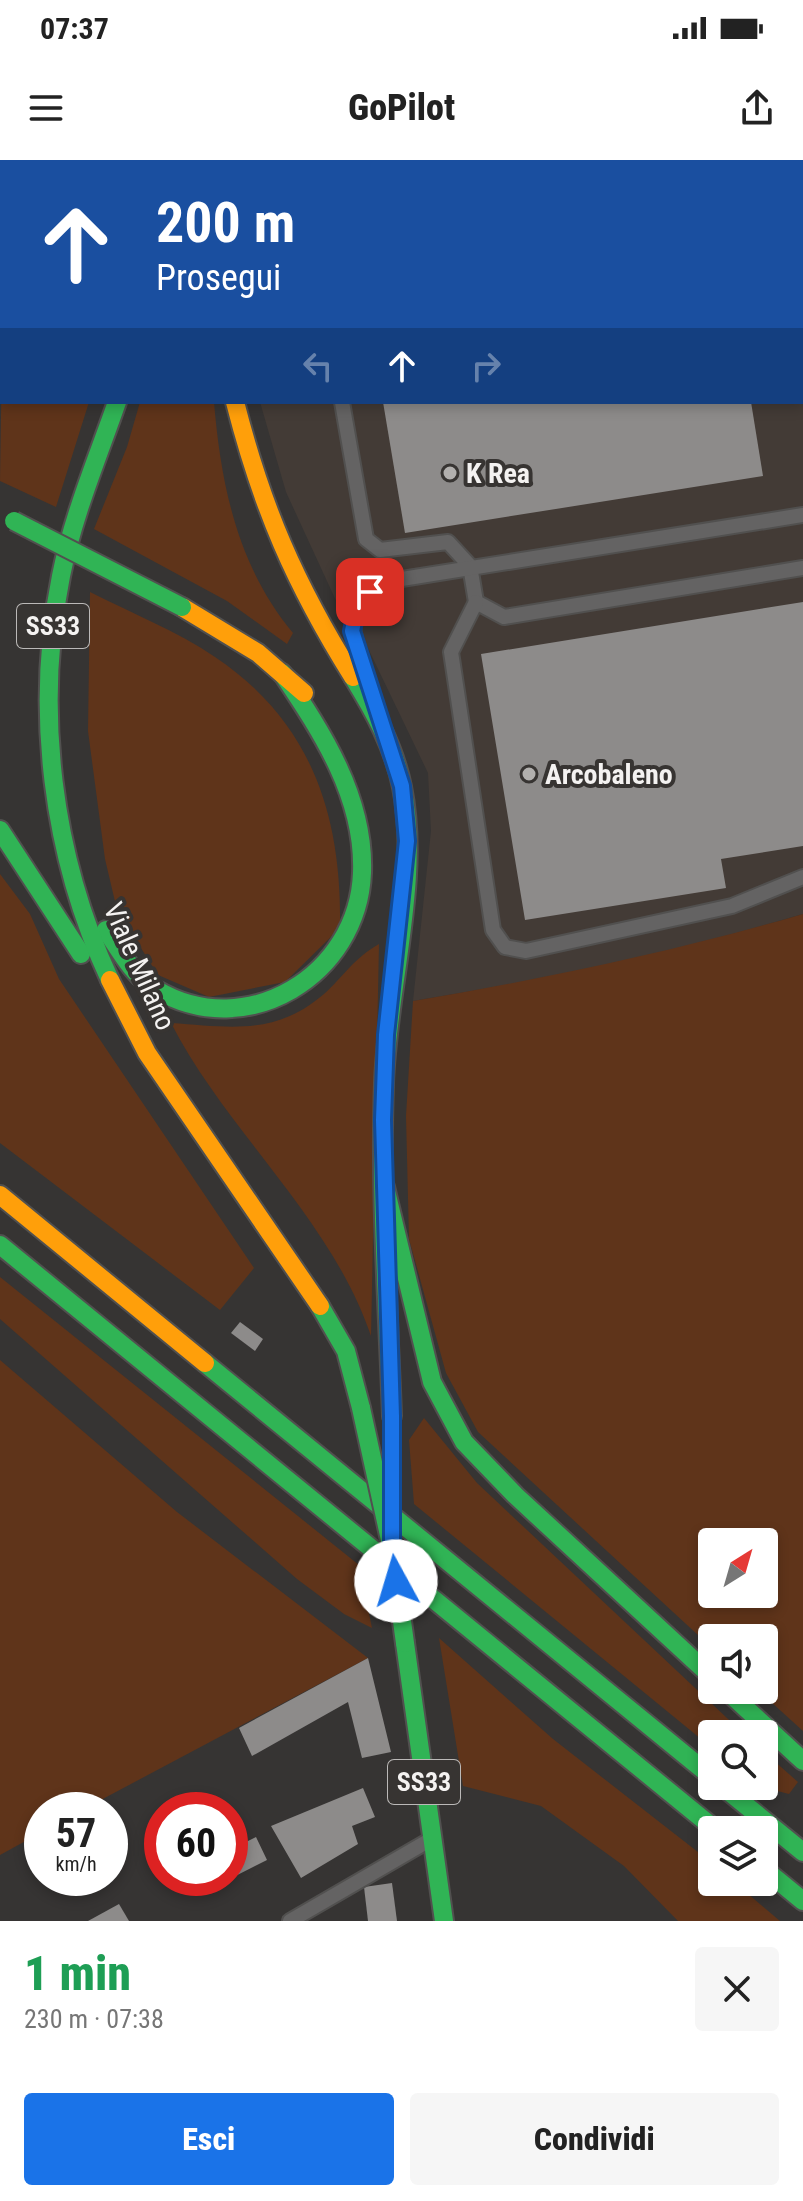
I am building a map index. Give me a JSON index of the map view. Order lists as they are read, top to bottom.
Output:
{
  "streets": {
    "main road": ["SS33", "Viale Milano"]
  },
  "places": ["K Rea", "Arcobaleno"],
  "north": "top right",
  "page": {
    "status": "07:37",
    "header": "GoPilot",
    "turn": ["200 m", "Prosegui"],
    "speed": "57 km/h",
    "limit": "60",
    "heading": ["1 min", "230 m · 07:38"],
    "buttons": ["Esci", "Condividi"]
  }
}
